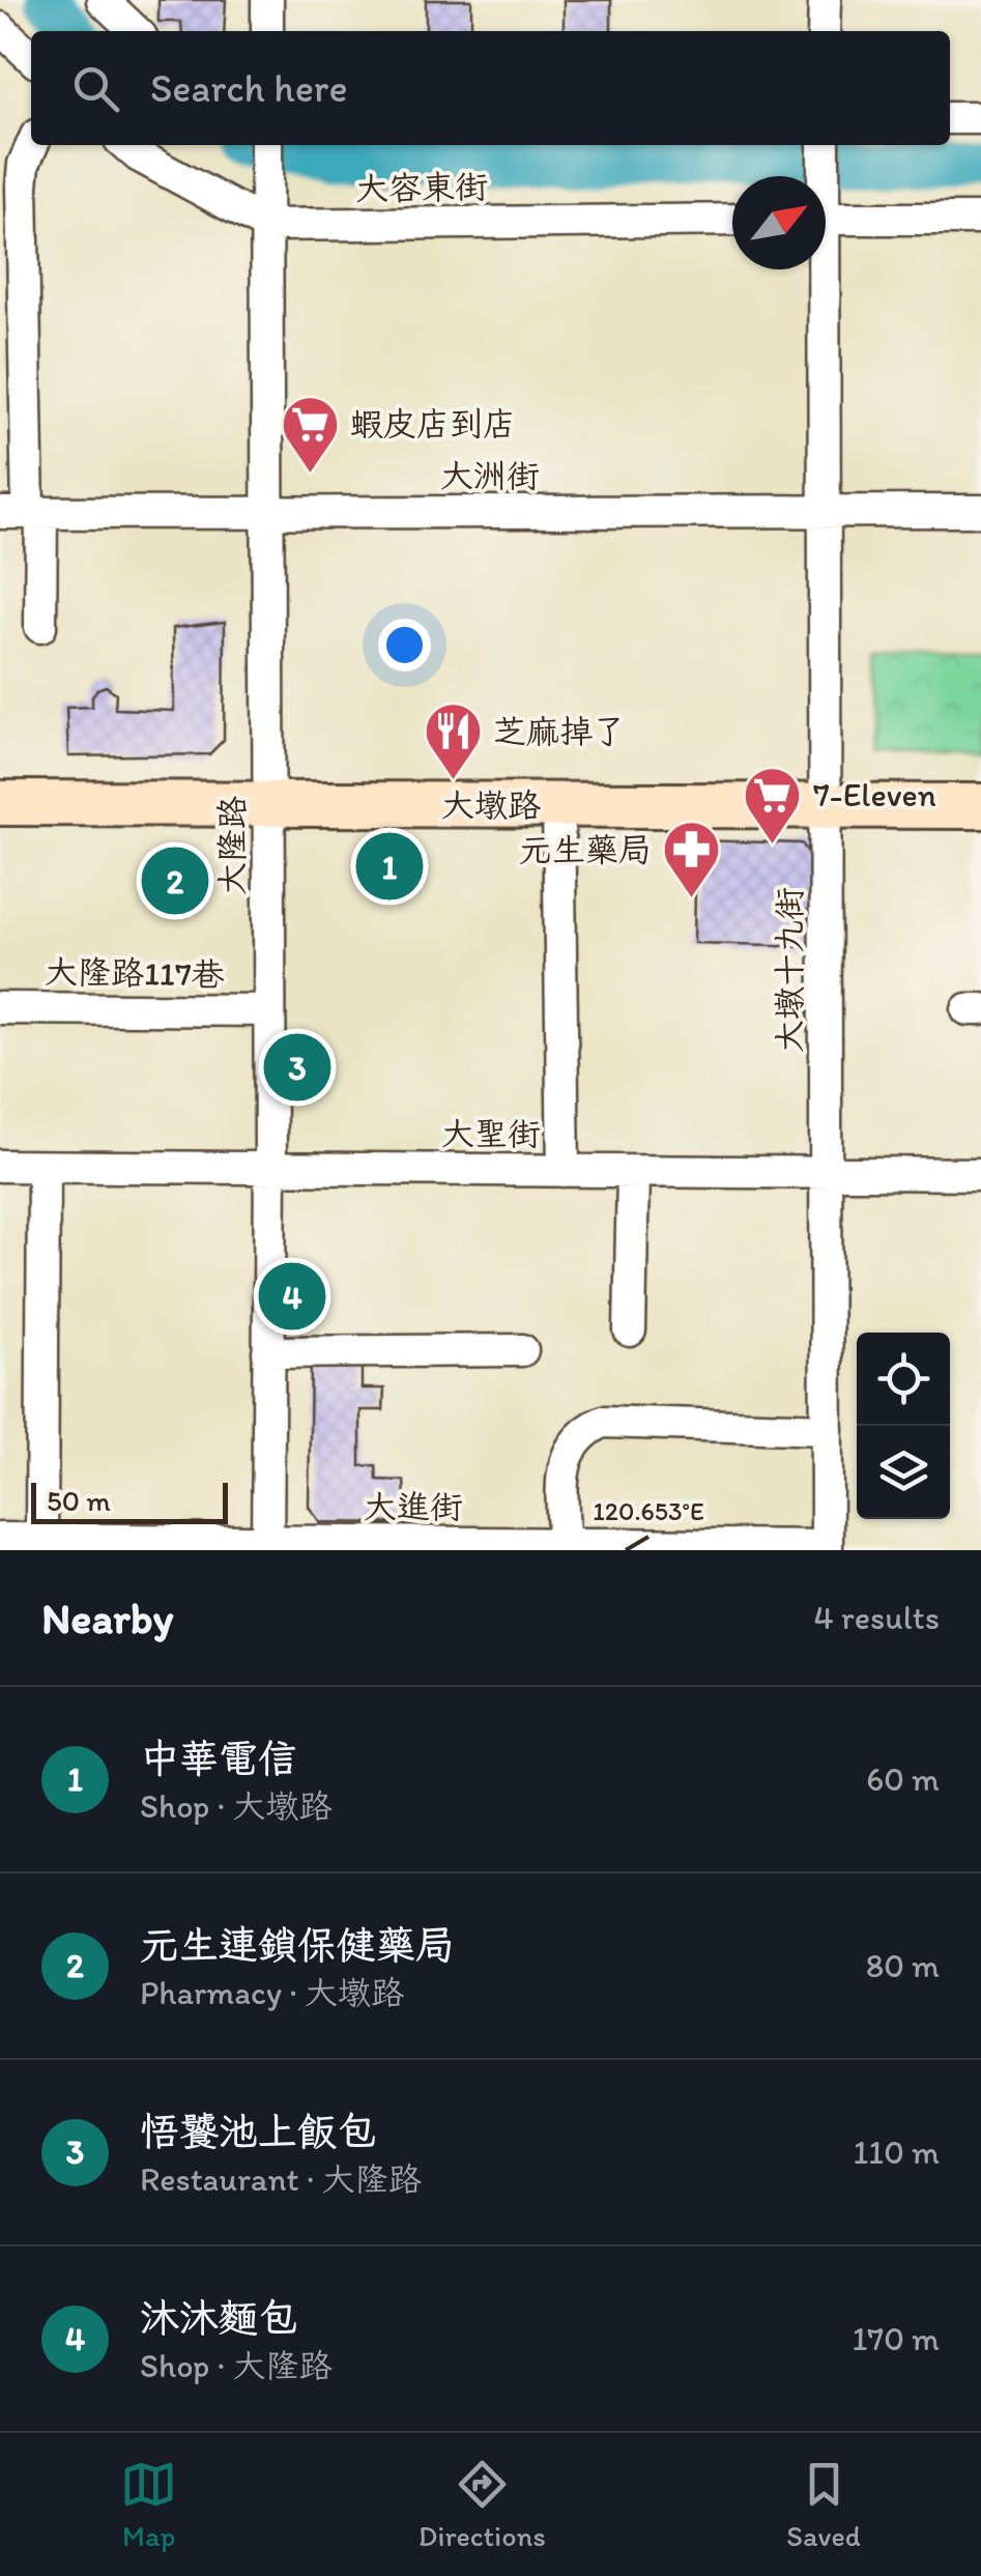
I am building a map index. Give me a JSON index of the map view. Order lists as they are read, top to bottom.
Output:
{
  "streets": {
    "street": [
      "大容東街",
      "大洲街",
      "大墩路",
      "大隆路",
      "大墩十九街",
      "大隆路117巷",
      "大聖街",
      "大進街"
    ]
  },
  "crossings": [
    ["大容東街", "大隆路"],
    ["大洲街", "大隆路"],
    ["大洲街", "大墩十九街"],
    ["大墩路", "大隆路"],
    ["大墩路", "大墩十九街"],
    ["大隆路", "大隆路117巷"],
    ["大隆路", "大聖街"],
    ["大隆路", "大進街"],
    ["大墩十九街", "大聖街"],
    ["大墩十九街", "大進街"]
  ],
  "places": {
    "supermarket": ["蝦皮店到店", "7-Eleven"],
    "restaurant": ["芝麻掉了"],
    "pharmacy": ["元生藥局"]
  },
  "scale_bar": "50 m",
  "north": "top right",
  "page": {
    "search": "Search here",
    "pins": [
      "1",
      "2",
      "3",
      "4"
    ],
    "scale": "50 m",
    "heading": ["Nearby", "4 results"],
    "list": [
      {
        "mark": "1",
        "name": "中華電信",
        "note": "Shop · 大墩路",
        "value": "60 m"
      },
      {
        "mark": "2",
        "name": "元生連鎖保健藥局",
        "note": "Pharmacy · 大墩路",
        "value": "80 m"
      },
      {
        "mark": "3",
        "name": "悟饕池上飯包",
        "note": "Restaurant · 大隆路",
        "value": "110 m"
      },
      {
        "mark": "4",
        "name": "沐沐麵包",
        "note": "Shop · 大隆路",
        "value": "170 m"
      }
    ],
    "nav": ["Map", "Directions", "Saved"]
  },
  "coordinates": ["120.653°E"]
}
